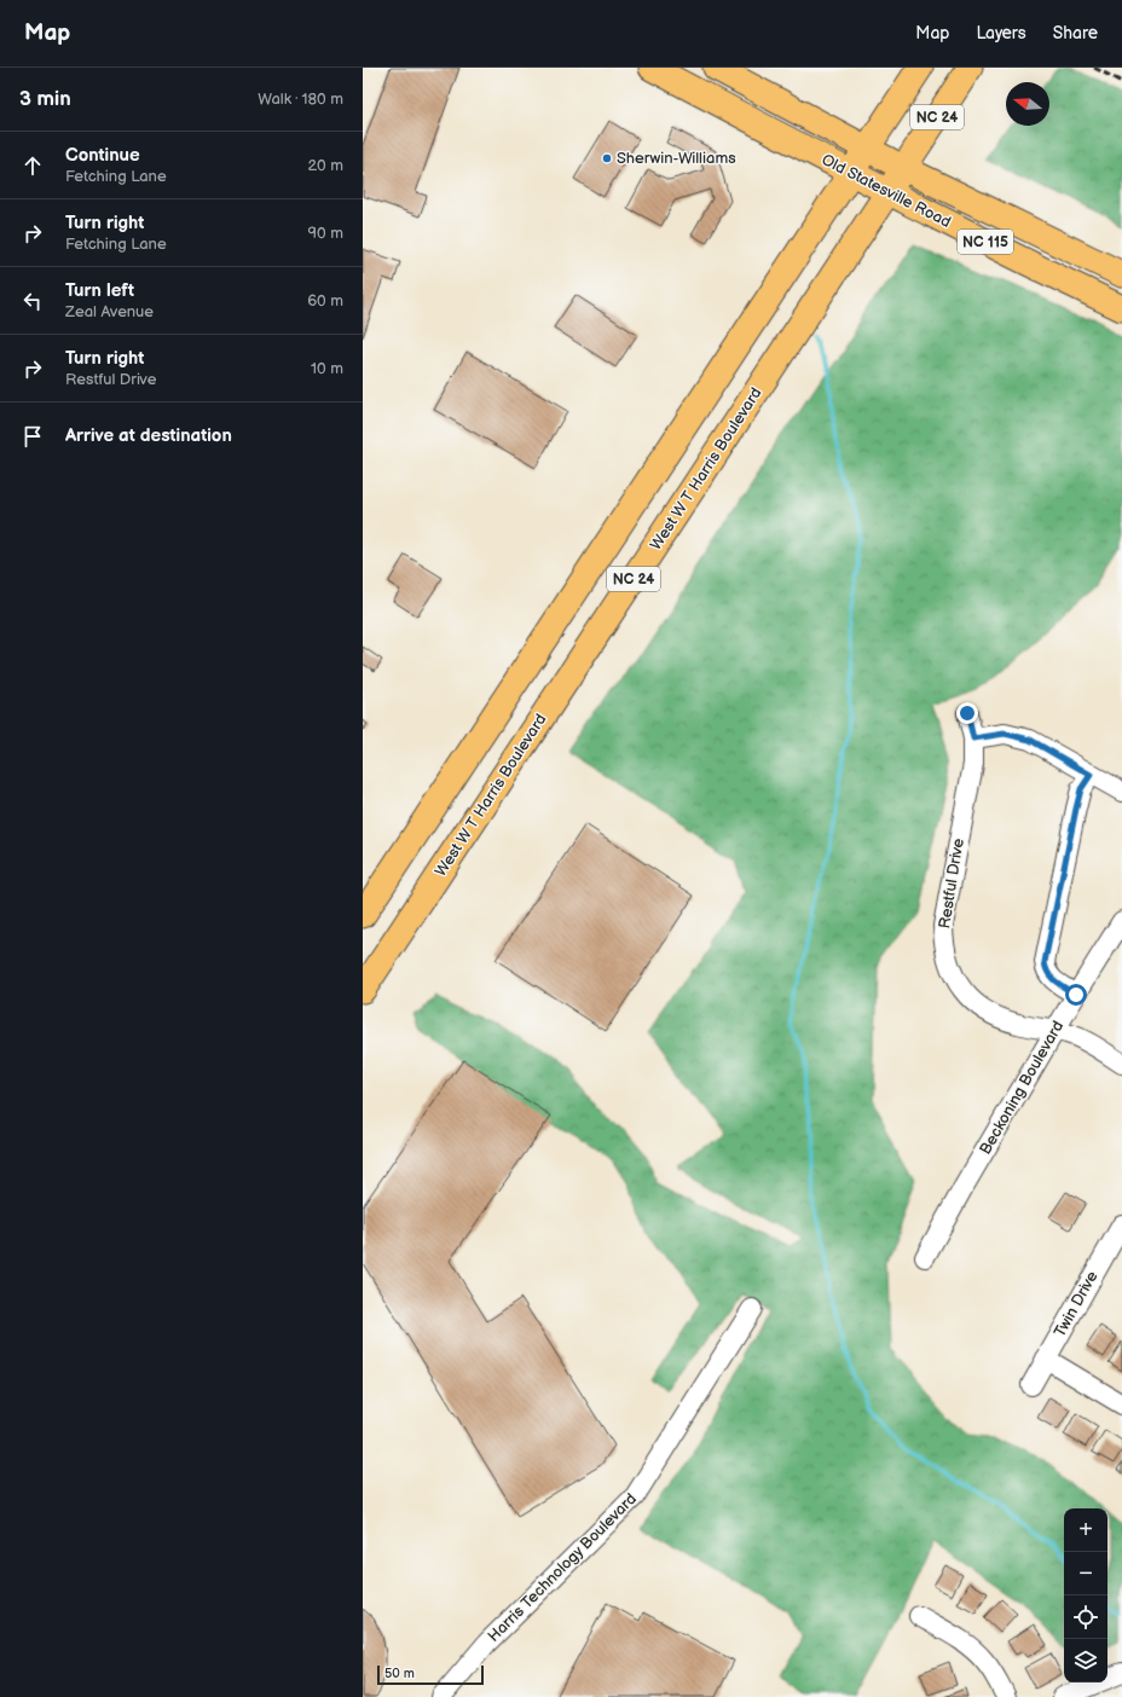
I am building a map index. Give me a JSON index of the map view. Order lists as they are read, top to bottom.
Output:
{
  "streets": {
    "main road": [
      "NC 24",
      "Old Statesville Road",
      "NC 115",
      "West W T Harris Boulevard"
    ],
    "street": [
      "Restful Drive",
      "Beckoning Boulevard",
      "Twin Drive",
      "Harris Technology Boulevard"
    ]
  },
  "crossings": [
    ["NC 24", "Old Statesville Road"],
    ["Old Statesville Road", "West W T Harris Boulevard"],
    ["Restful Drive", "Beckoning Boulevard"]
  ],
  "places": ["Sherwin-Williams"],
  "scale_bar": "50 m",
  "north": "left",
  "page": {
    "header": "Map",
    "nav": ["Map", "Layers", "Share"],
    "heading": ["3 min", "Walk · 180 m"],
    "list": [
      ["Continue", "Fetching Lane", "20 m"],
      ["Turn right", "Fetching Lane", "90 m"],
      ["Turn left", "Zeal Avenue", "60 m"],
      ["Turn right", "Restful Drive", "10 m"],
      "Arrive at destination"
    ],
    "map_buttons": ["+", "−"],
    "scale": "50 m"
  }
}
